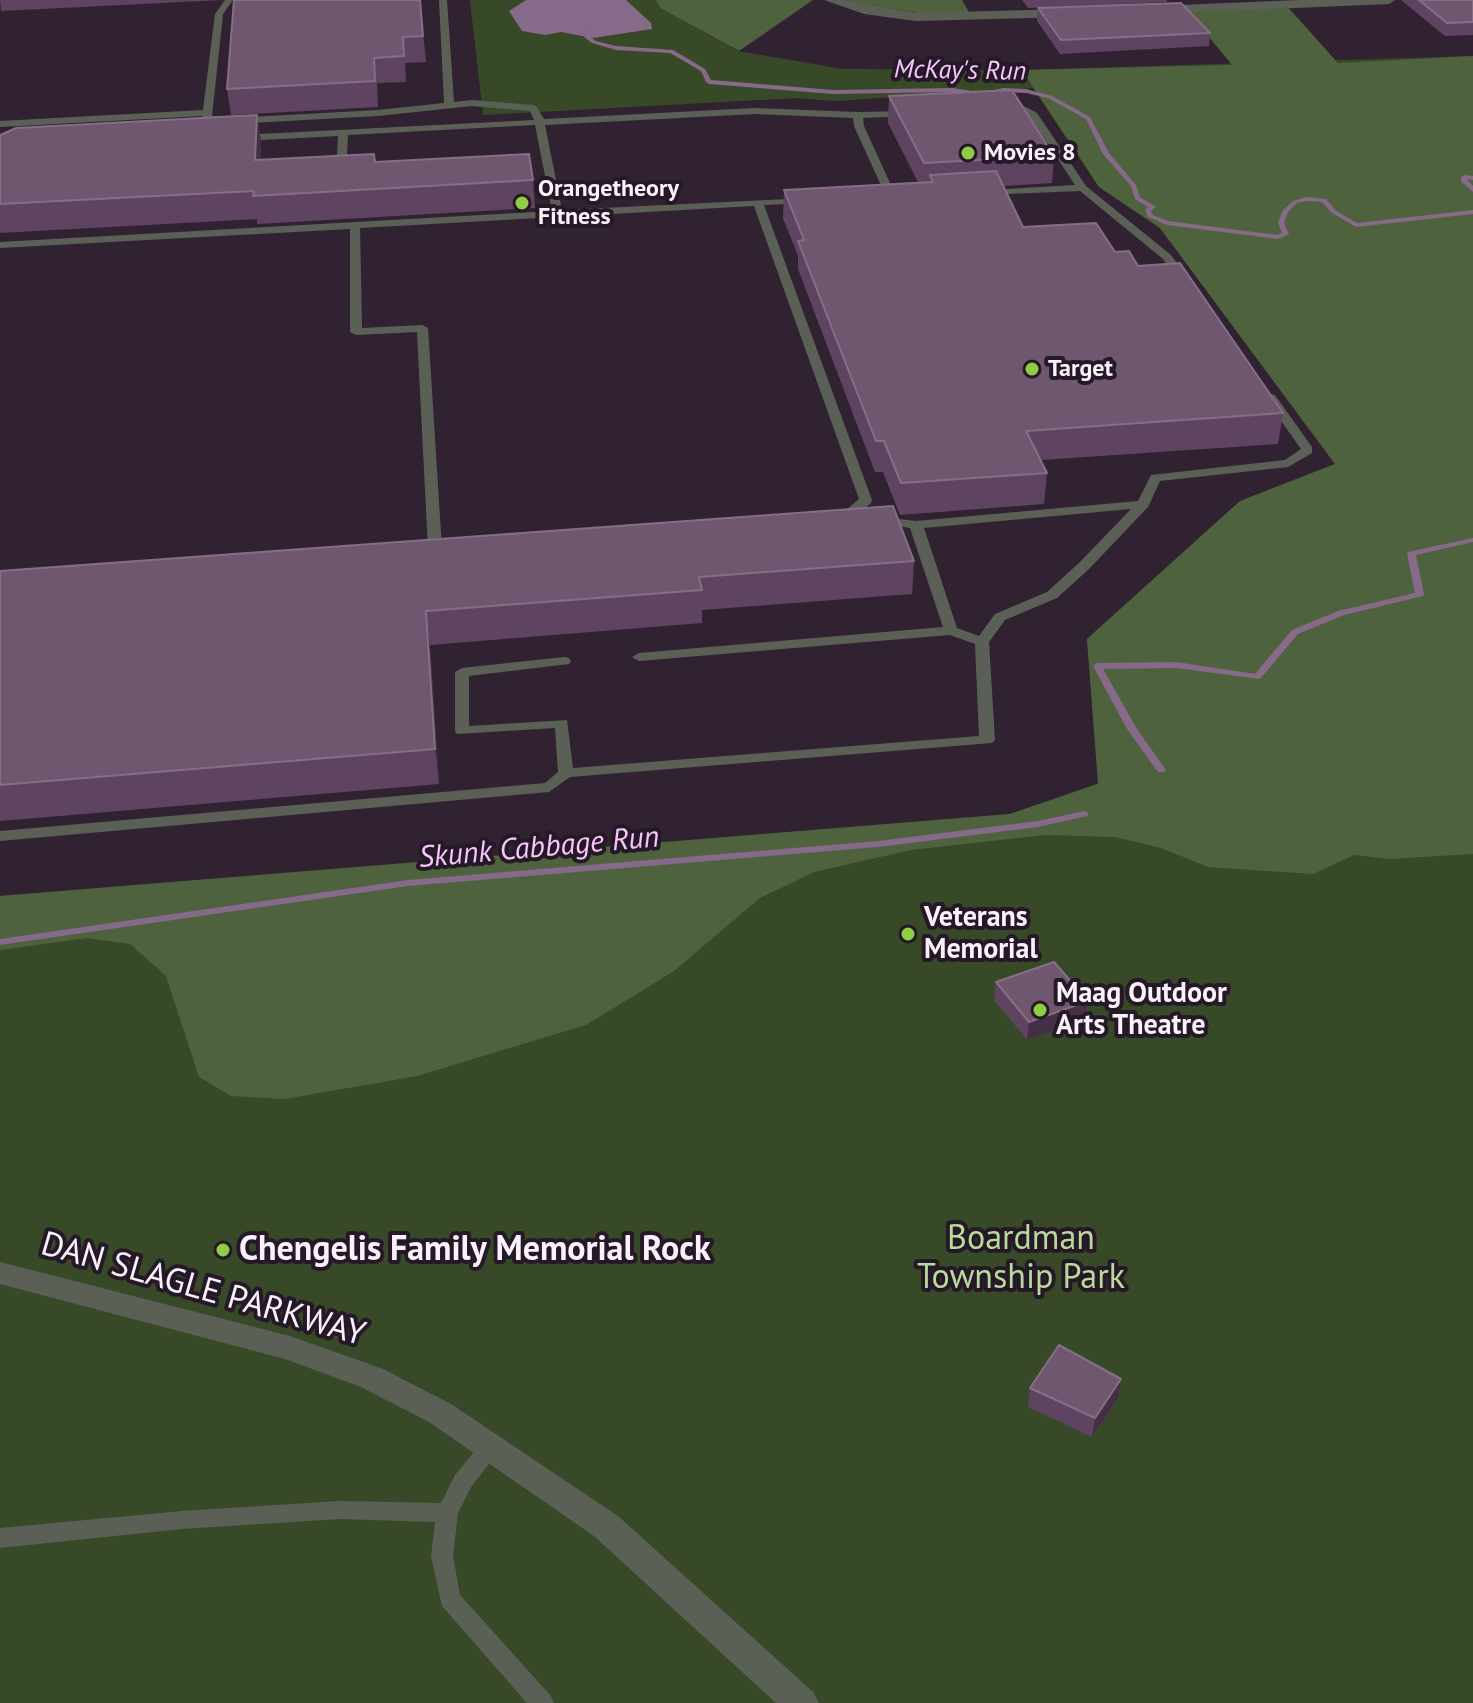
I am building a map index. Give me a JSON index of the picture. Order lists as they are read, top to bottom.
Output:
{
  "streets": {
    "street": ["DAN SLAGLE PARKWAY"]
  },
  "water": ["McKay's Run", "Skunk Cabbage Run"],
  "parks": ["Boardman Township Park"],
  "places": [
    "Movies 8",
    "Orangetheory Fitness",
    "Target",
    "Veterans Memorial",
    "Maag Outdoor Arts Theatre",
    "Chengelis Family Memorial Rock"
  ]
}
